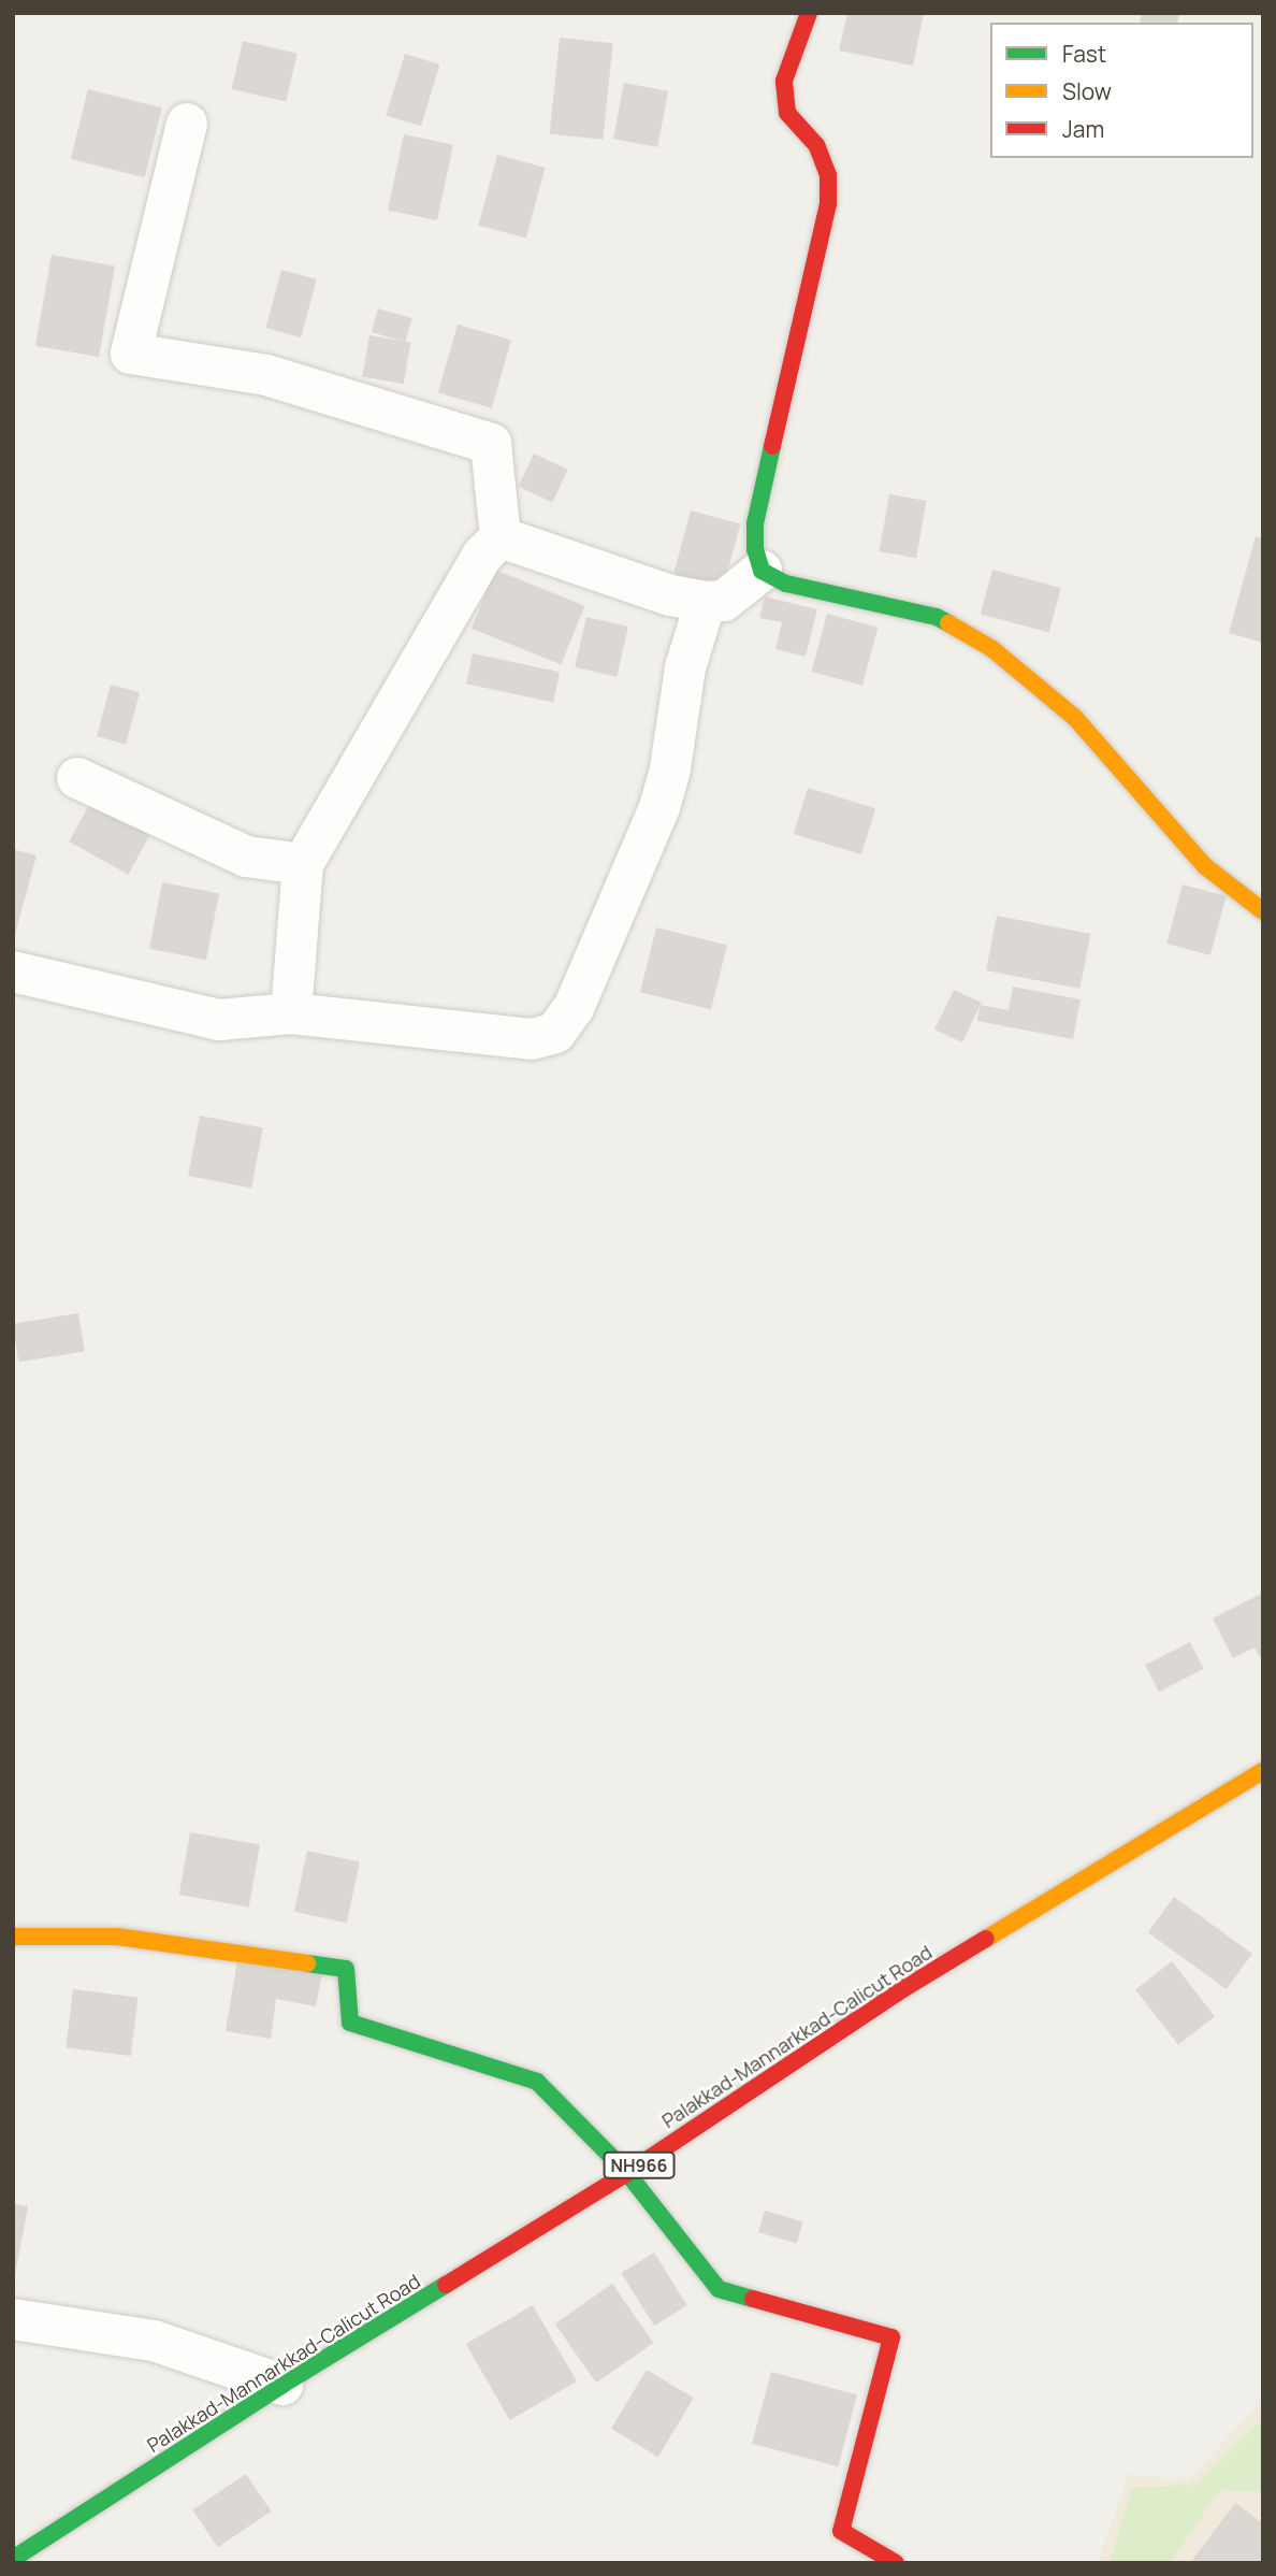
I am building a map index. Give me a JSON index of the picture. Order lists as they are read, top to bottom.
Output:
{
  "streets": {
    "main road": ["Palakkad-Mannarkkad-Calicut Road", "NH966"]
  },
  "legend": ["Fast", "Slow", "Jam"]
}
